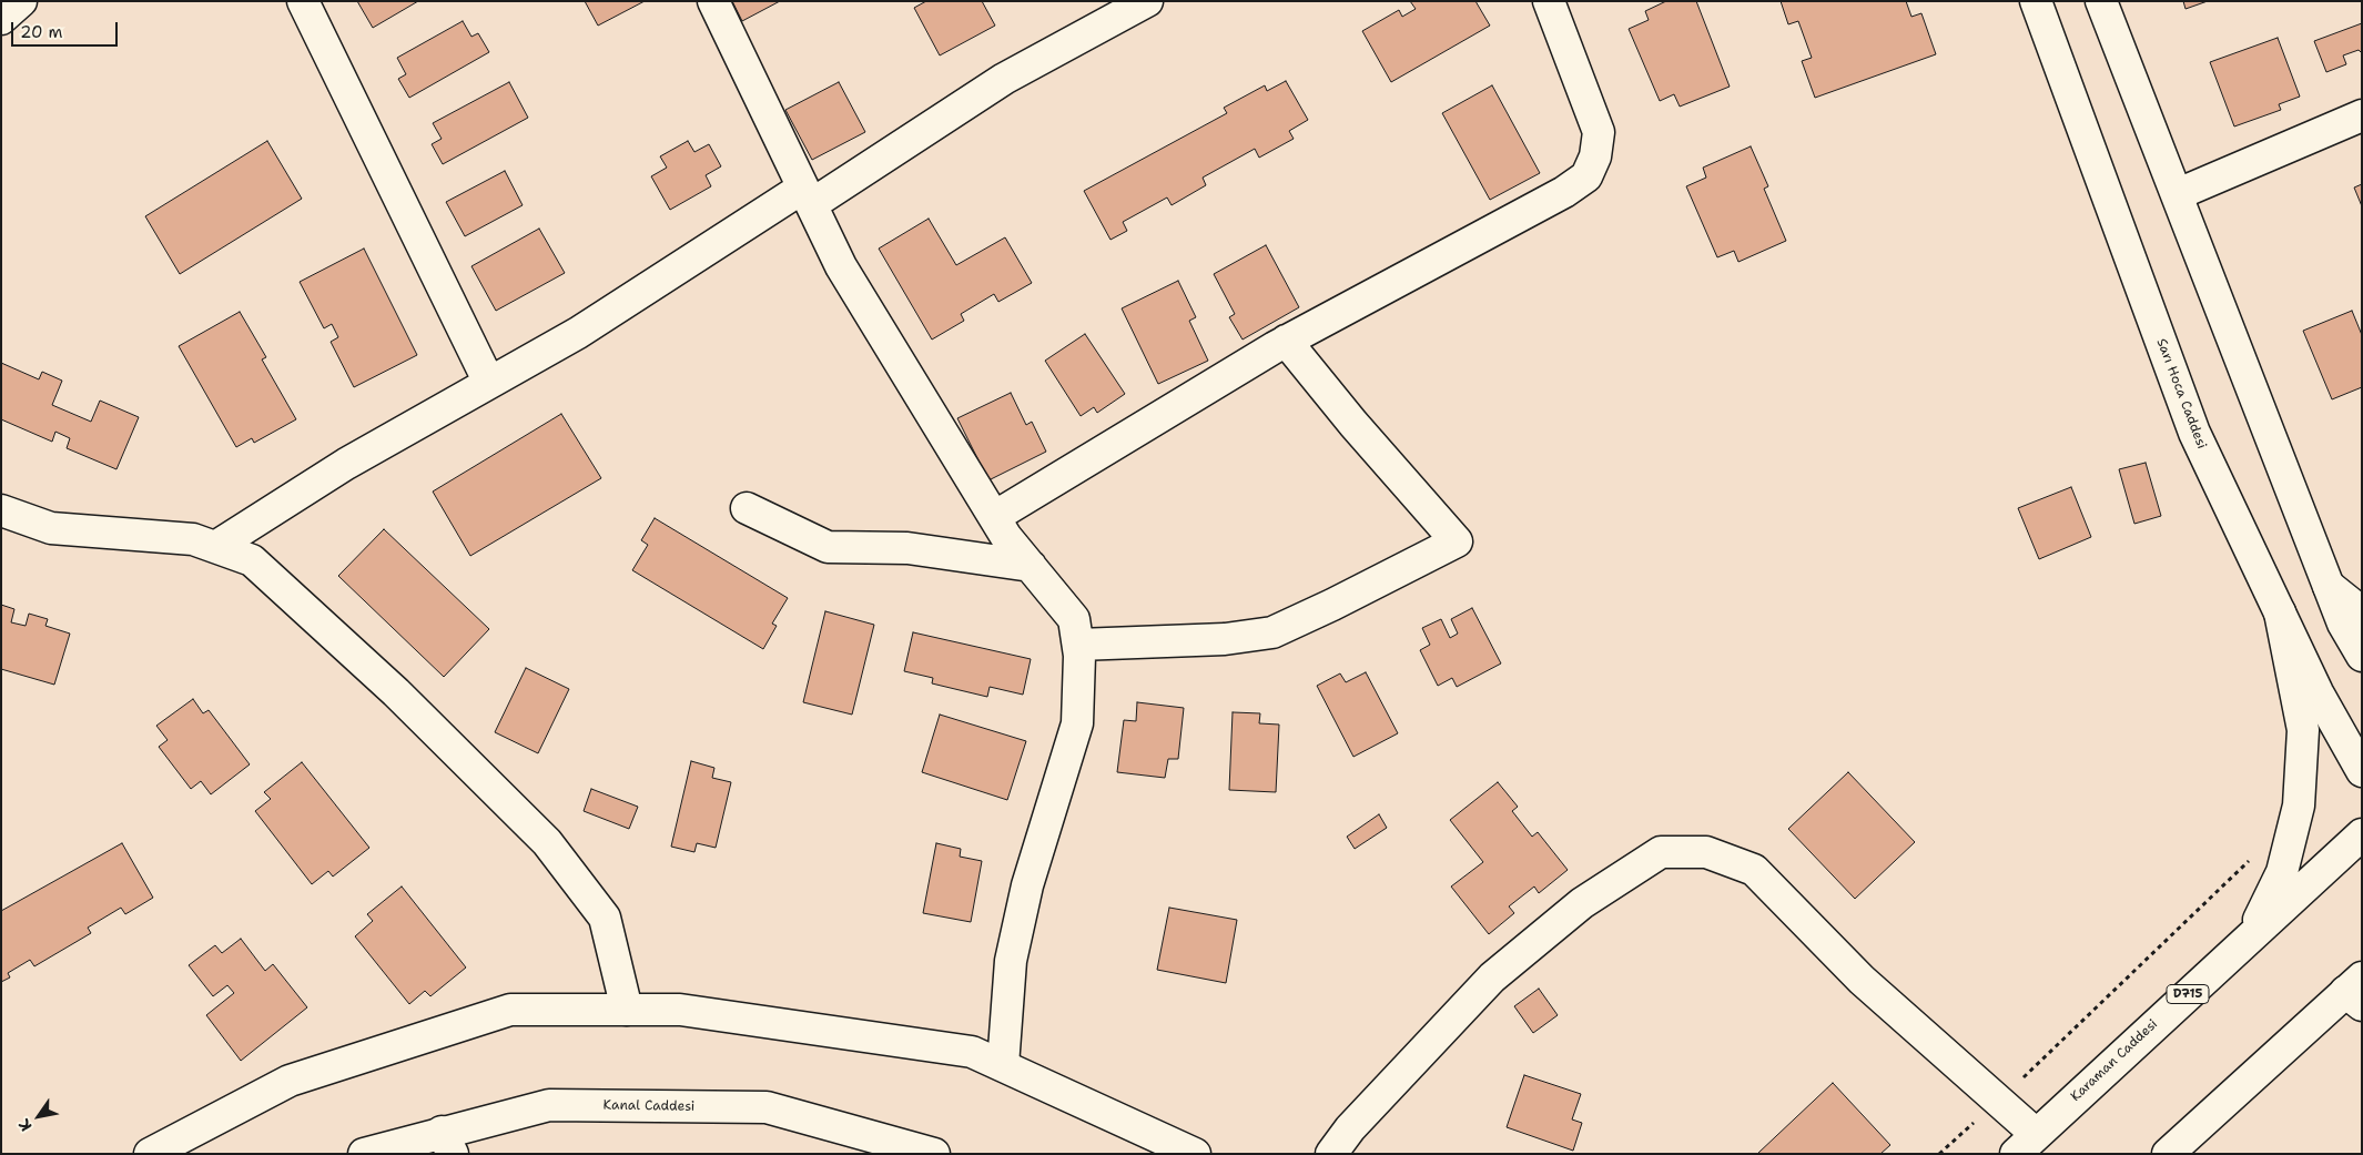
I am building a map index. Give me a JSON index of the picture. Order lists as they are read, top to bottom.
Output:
{
  "streets": {
    "main road": [
      "Sarı Hoca Caddesi",
      "D715",
      "Karaman Caddesi",
      "Kanal Caddesi"
    ]
  },
  "scale_bar": "20 m",
  "north": "bottom left"
}
